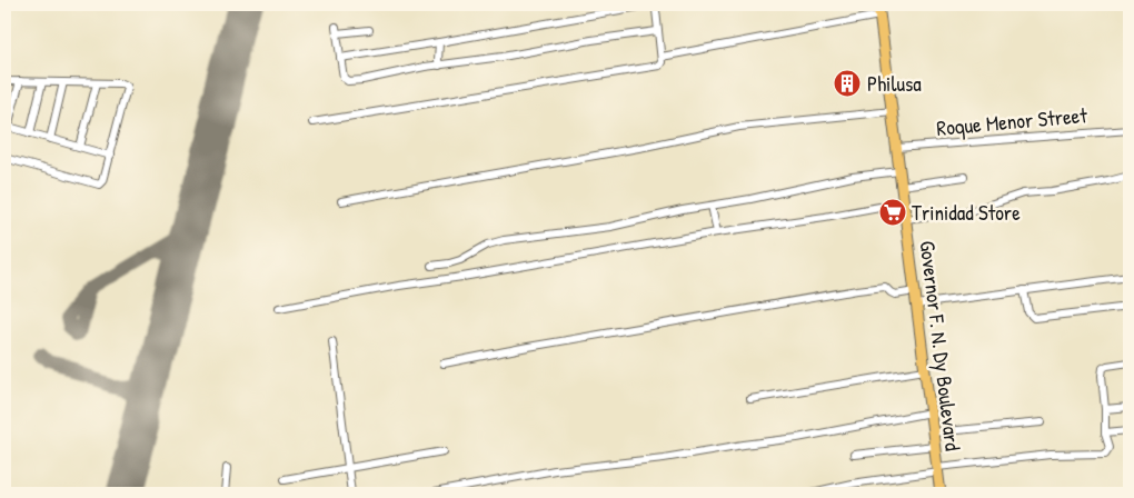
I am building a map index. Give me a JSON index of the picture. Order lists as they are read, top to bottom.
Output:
{
  "streets": {
    "highway": ["Governor F. N. Dy Boulevard"],
    "street": ["Roque Menor Street"]
  },
  "crossings": [
    ["Roque Menor Street", "Governor F. N. Dy Boulevard"]
  ],
  "places": {
    "building": ["Philusa"],
    "supermarket": ["Trinidad Store"]
  }
}
